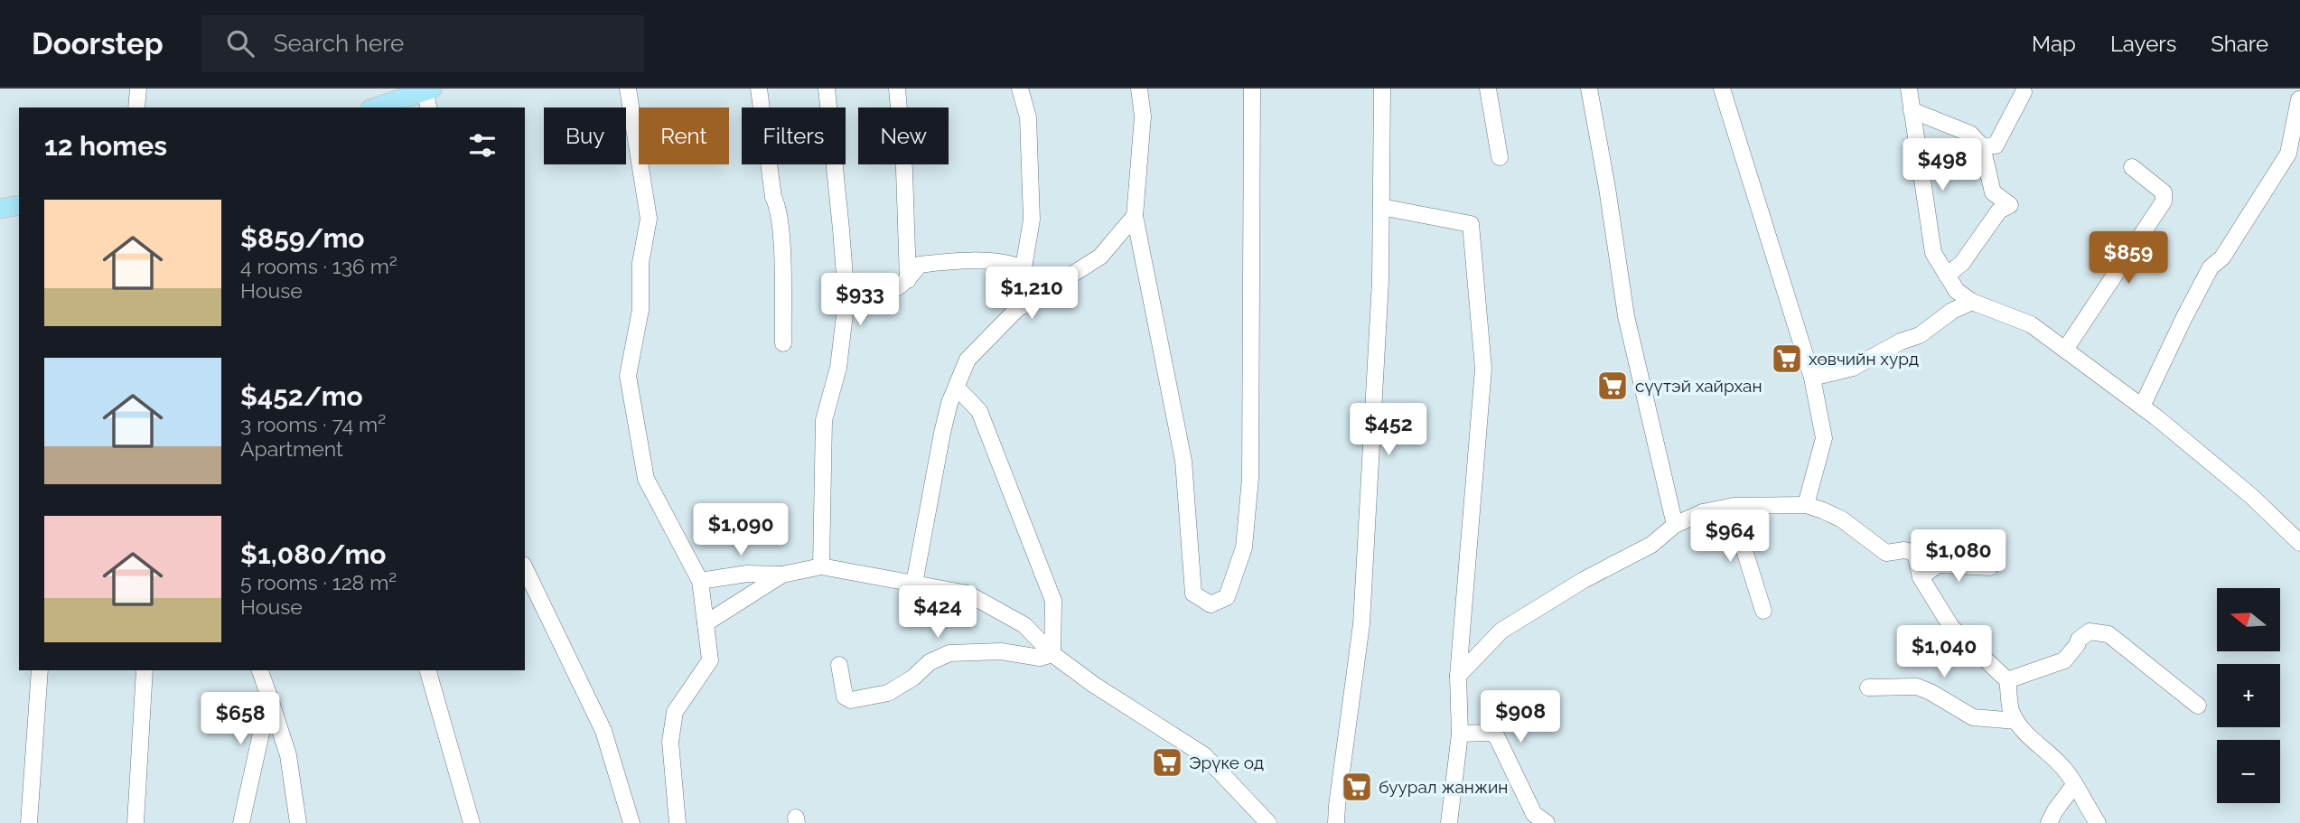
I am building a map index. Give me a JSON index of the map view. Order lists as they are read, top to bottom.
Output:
{
  "places": {
    "supermarket": [
      "хөвчийн хурд",
      "сүүтэй хайрхан",
      "Эрүке од",
      "буурал жанжин"
    ]
  },
  "north": "left",
  "page": {
    "header": "Doorstep",
    "search": "Search here",
    "nav": ["Map", "Layers", "Share"],
    "chip": [
      "Buy",
      "Rent",
      "Filters",
      "New"
    ],
    "heading": "12 homes",
    "price": [
      "$498",
      "$859",
      "$1,210",
      "$933",
      "$452",
      "$1,090",
      "$964",
      "$1,080",
      "$424",
      "$1,040",
      "$908",
      "$658"
    ],
    "list": [
      {
        "name": "$859/mo",
        "note": "4 rooms · 136 m² · House"
      },
      {
        "name": "$452/mo",
        "note": "3 rooms · 74 m² · Apartment"
      },
      {
        "name": "$1,080/mo",
        "note": "5 rooms · 128 m² · House"
      }
    ],
    "map_buttons": ["+", "−"]
  }
}
